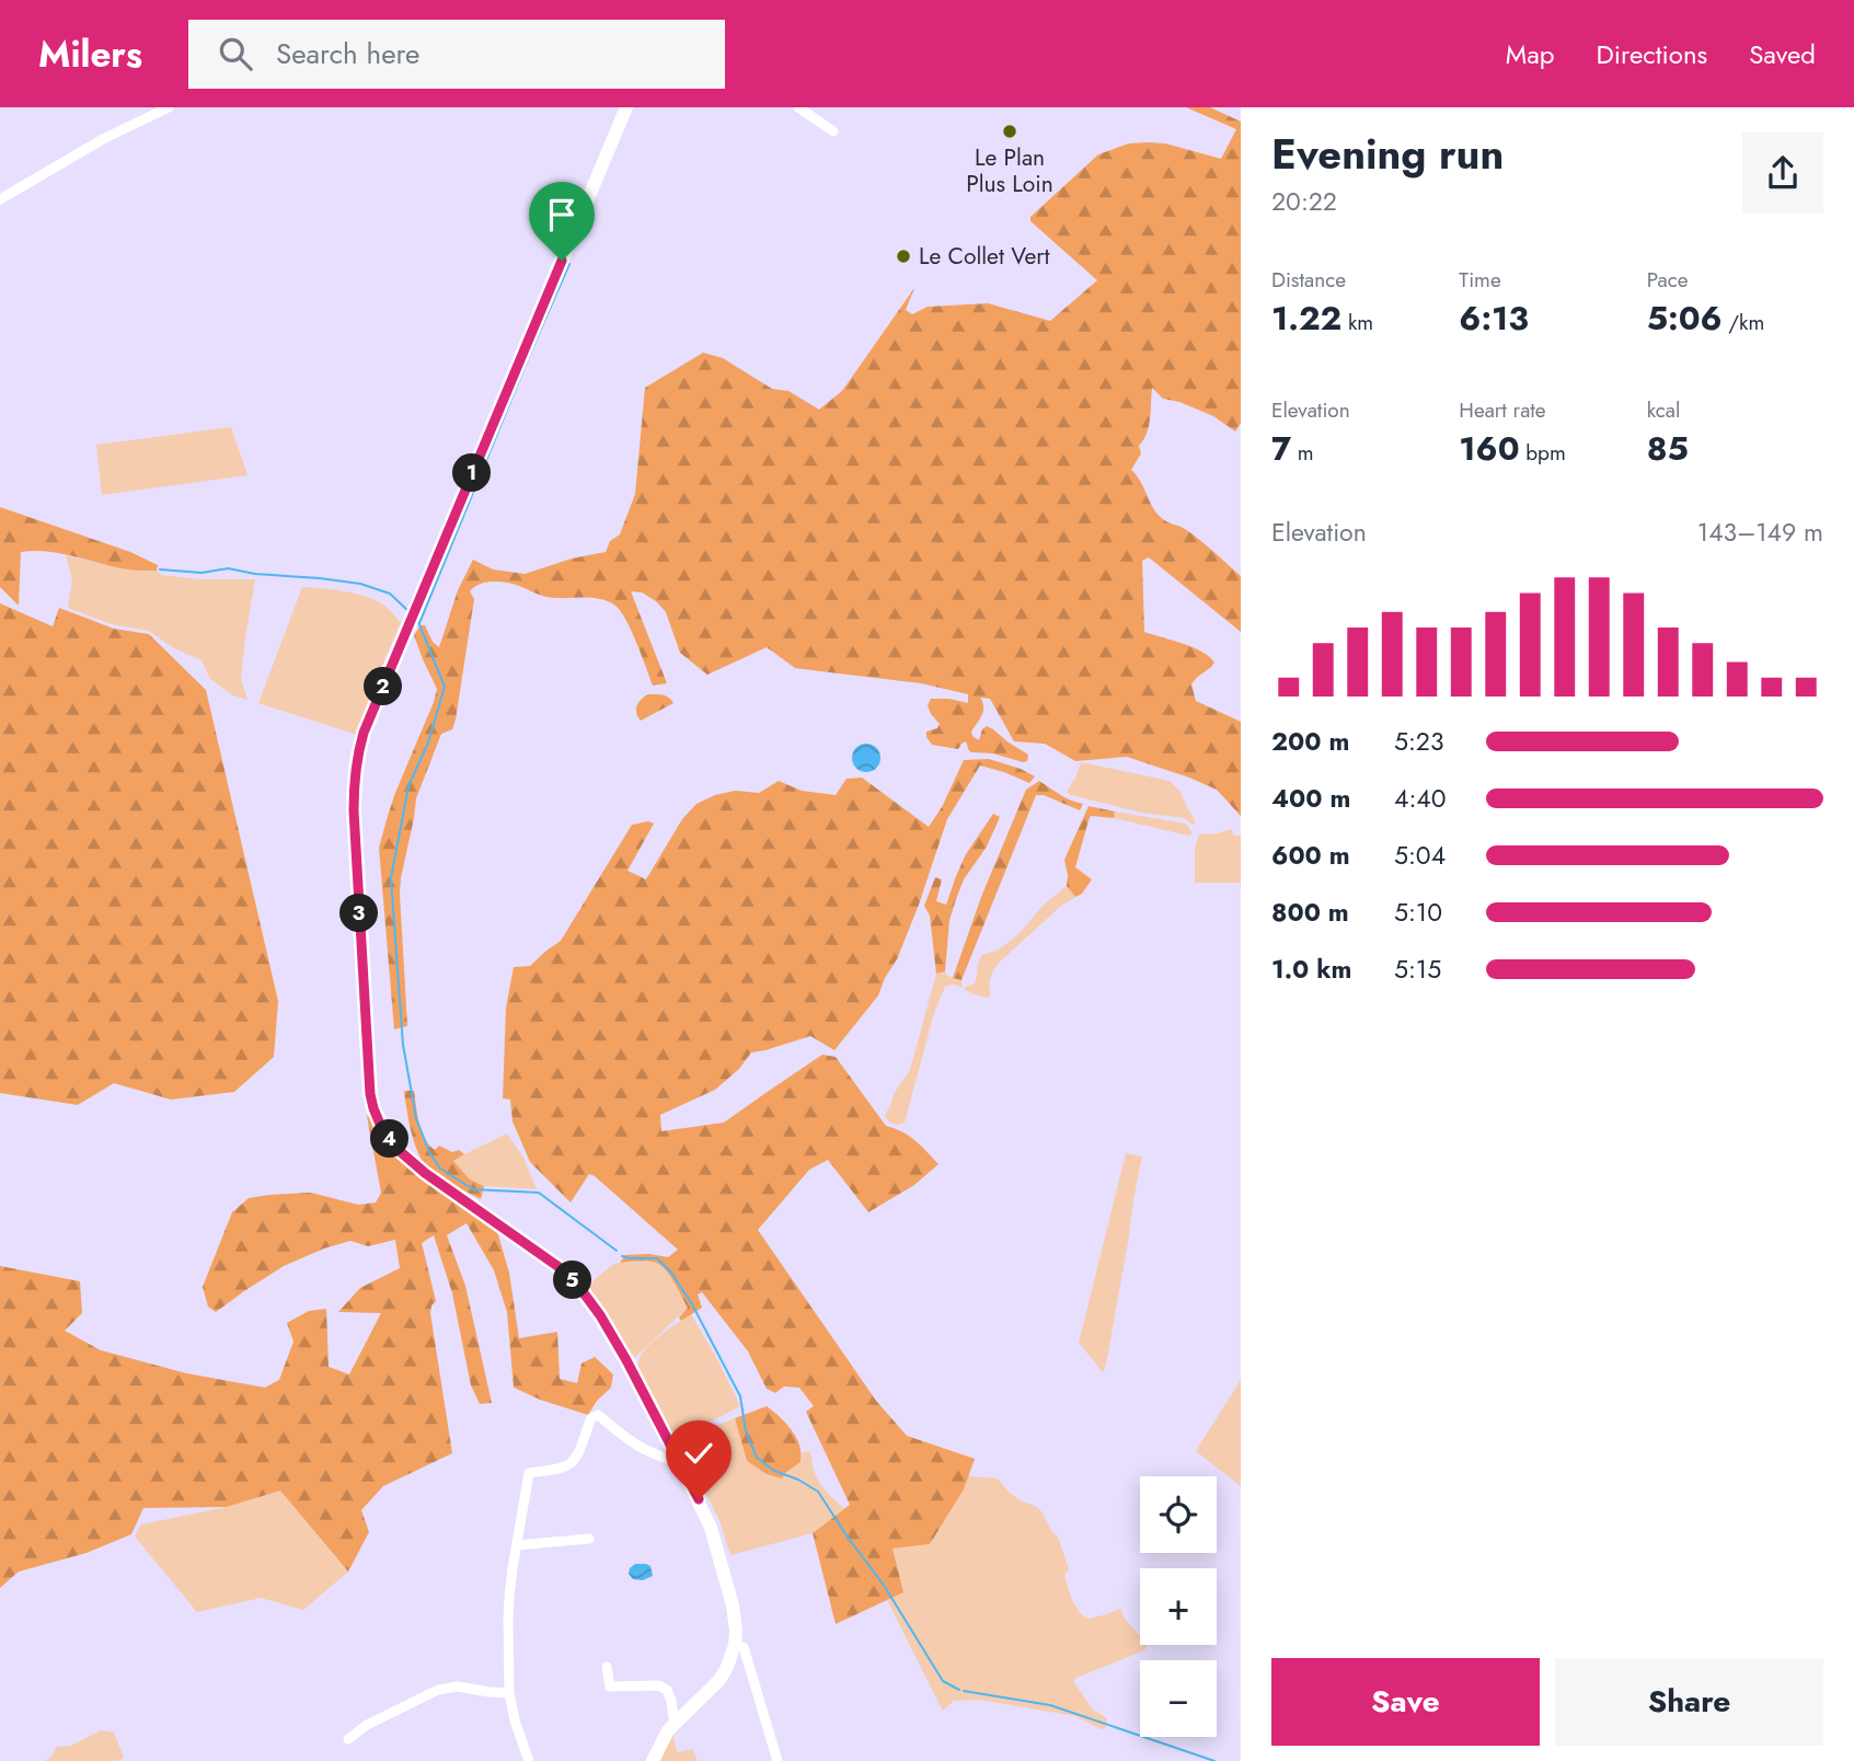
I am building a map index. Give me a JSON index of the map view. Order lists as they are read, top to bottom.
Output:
{
  "places": ["Le Plan Plus Loin", "Le Collet Vert"],
  "page": {
    "header": "Milers",
    "search": "Search here",
    "nav": ["Map", "Directions", "Saved"],
    "heading": ["Evening run", "20:22"],
    "stats": [
      ["Distance", "1.22 km"],
      ["Time", "6:13"],
      ["Pace", "5:06 /km"],
      ["Elevation", "7 m"],
      ["Heart rate", "160 bpm"],
      ["kcal", "85"]
    ],
    "pins": [
      "1",
      "2",
      "3",
      "4",
      "5"
    ],
    "chart": ["Elevation", "143–149 m"],
    "list": [
      {
        "name": "200 m",
        "note": "5:23"
      },
      {
        "name": "400 m",
        "note": "4:40"
      },
      {
        "name": "600 m",
        "note": "5:04"
      },
      {
        "name": "800 m",
        "note": "5:10"
      },
      {
        "name": "1.0 km",
        "note": "5:15"
      }
    ],
    "map_buttons": ["+", "−"],
    "buttons": ["Save", "Share"]
  }
}
